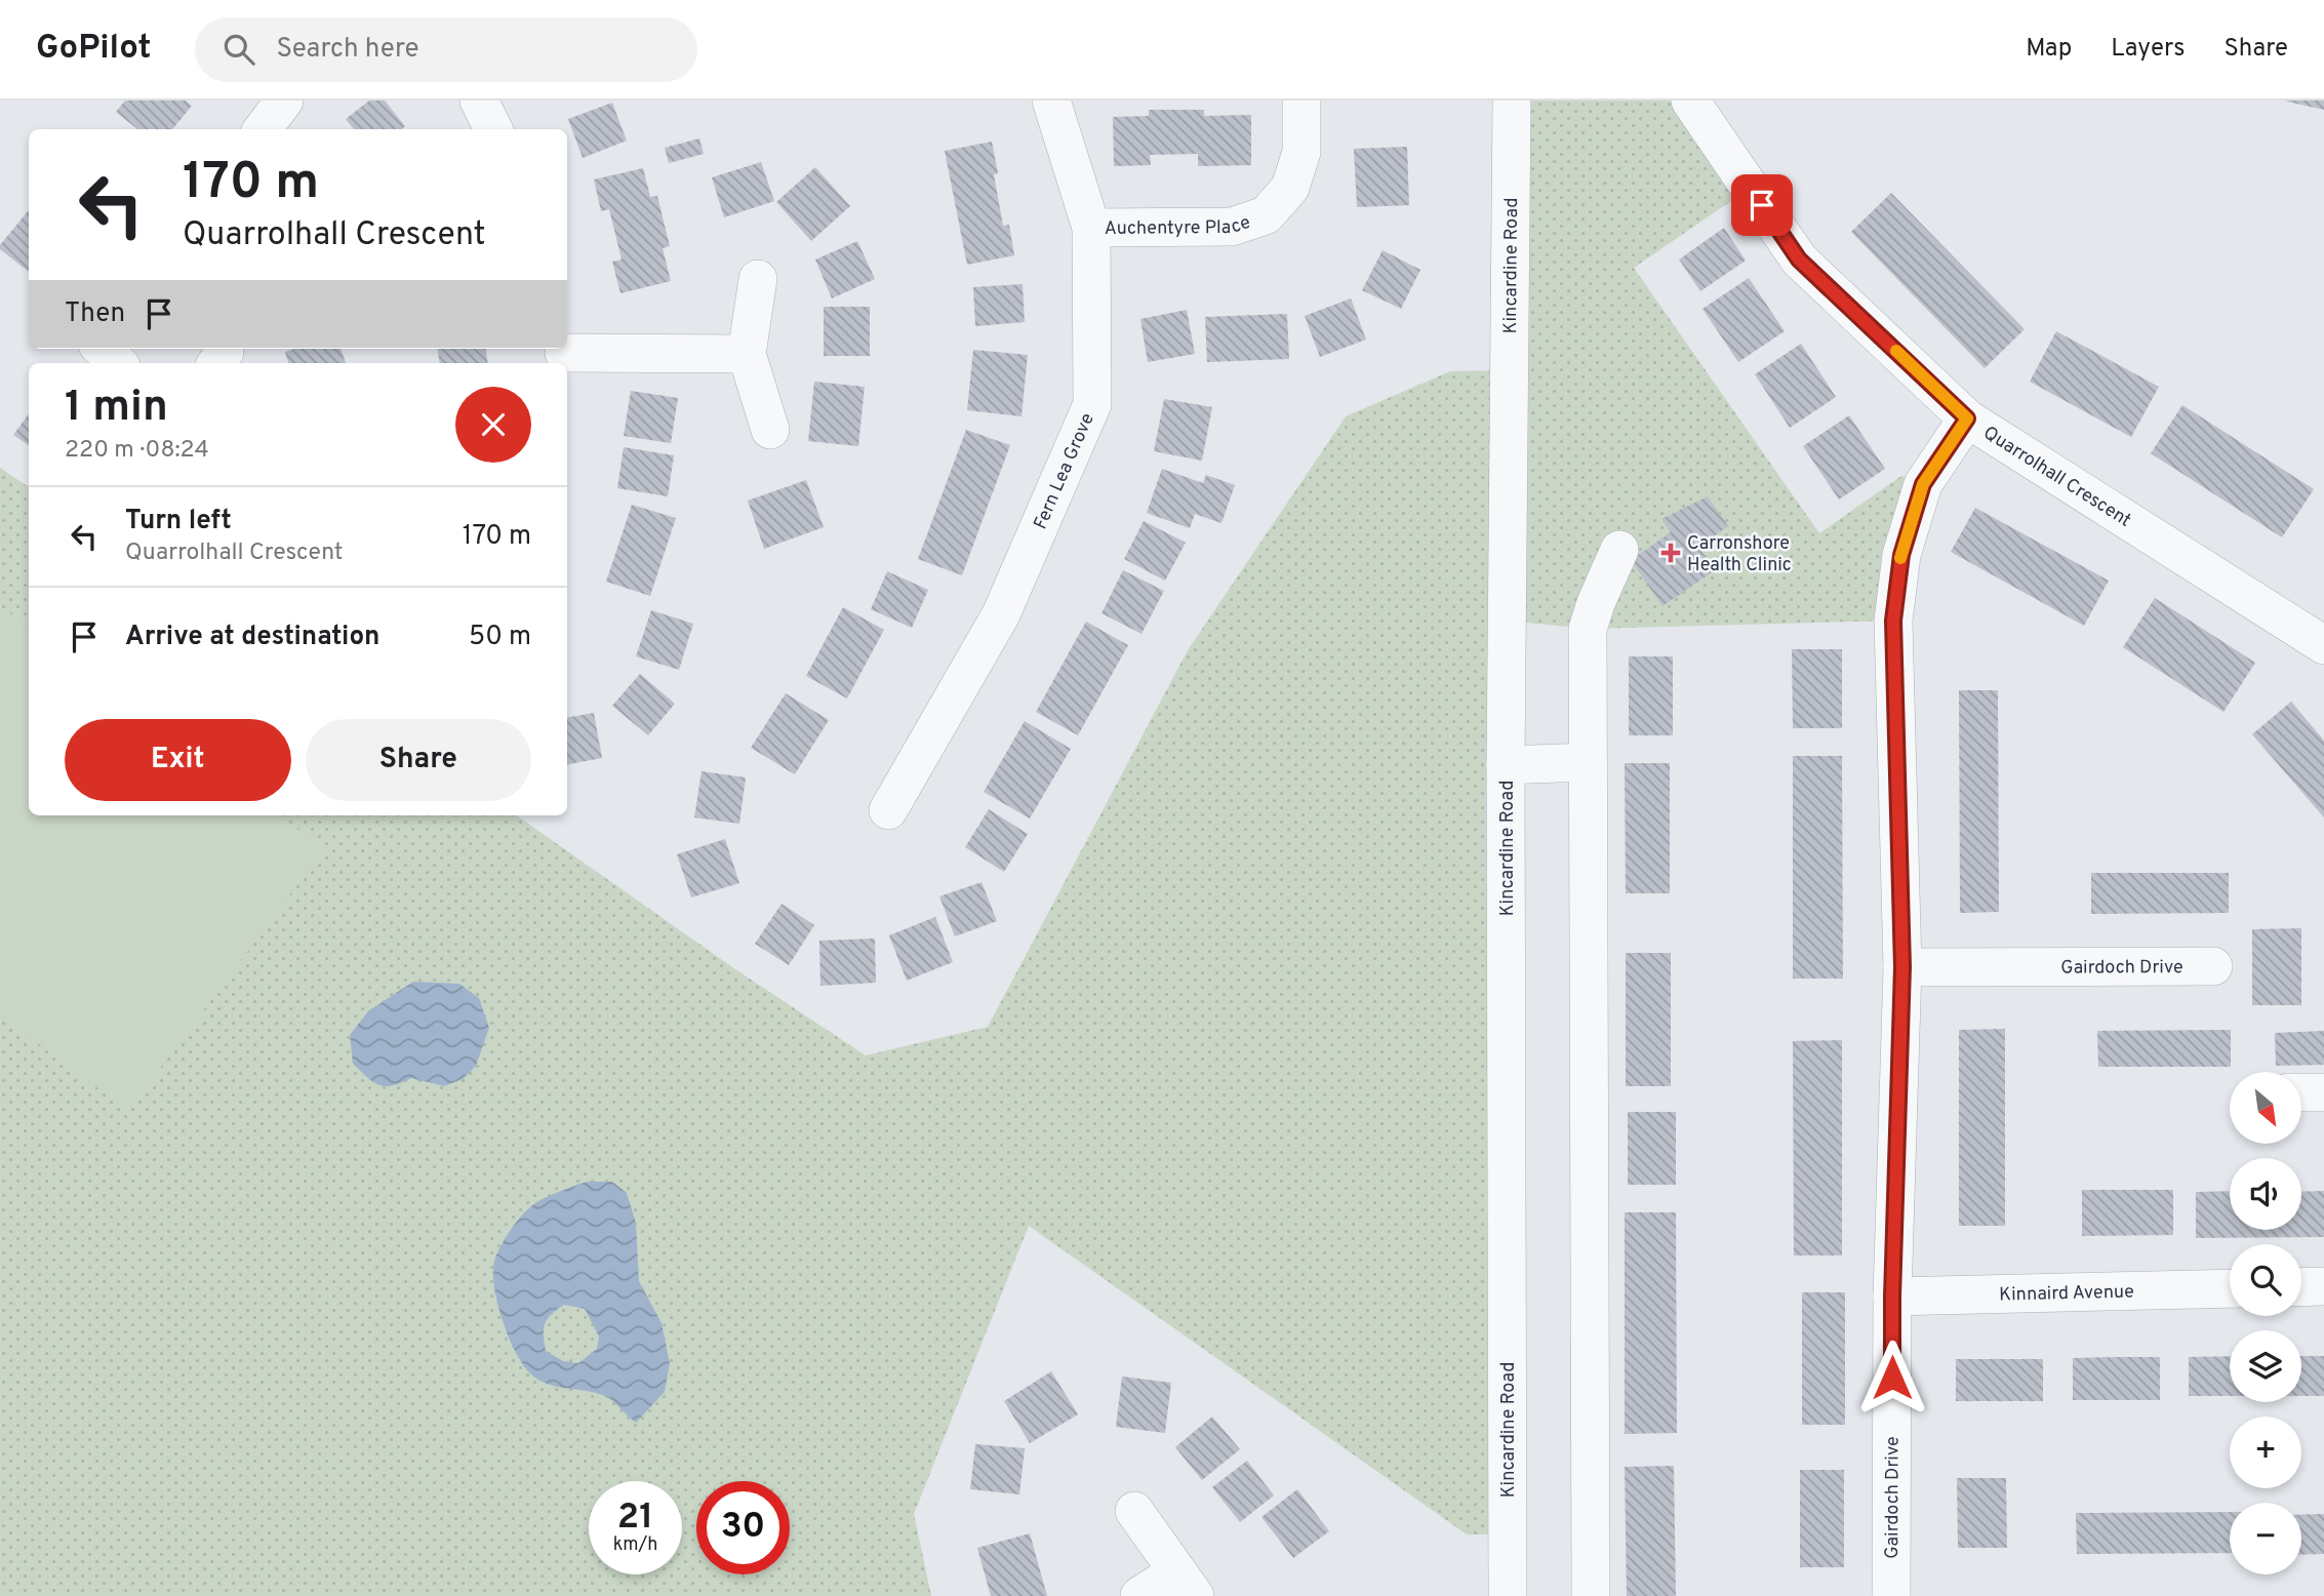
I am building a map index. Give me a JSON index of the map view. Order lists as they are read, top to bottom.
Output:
{
  "streets": {
    "street": [
      "Auchentyre Place",
      "Kincardine Road",
      "Fern Lea Grove",
      "Quarrolhall Crescent",
      "Gairdoch Drive",
      "Kinnaird Avenue"
    ]
  },
  "crossings": [
    ["Auchentyre Place", "Fern Lea Grove"],
    ["Quarrolhall Crescent", "Gairdoch Drive"],
    ["Gairdoch Drive", "Kinnaird Avenue"]
  ],
  "places": {
    "health": ["Carronshore Health Clinic"]
  },
  "north": "bottom right",
  "page": {
    "header": "GoPilot",
    "search": "Search here",
    "nav": ["Map", "Layers", "Share"],
    "turn": ["170 m", "Quarrolhall Crescent"],
    "then": "Then",
    "heading": ["1 min", "220 m · 08:24"],
    "list": [
      {
        "name": "Turn left",
        "note": "Quarrolhall Crescent",
        "value": "170 m"
      },
      {
        "name": "Arrive at destination",
        "value": "50 m"
      }
    ],
    "buttons": ["Exit", "Share"],
    "map_buttons": ["+", "−"],
    "speed": "21 km/h",
    "limit": "30"
  }
}
